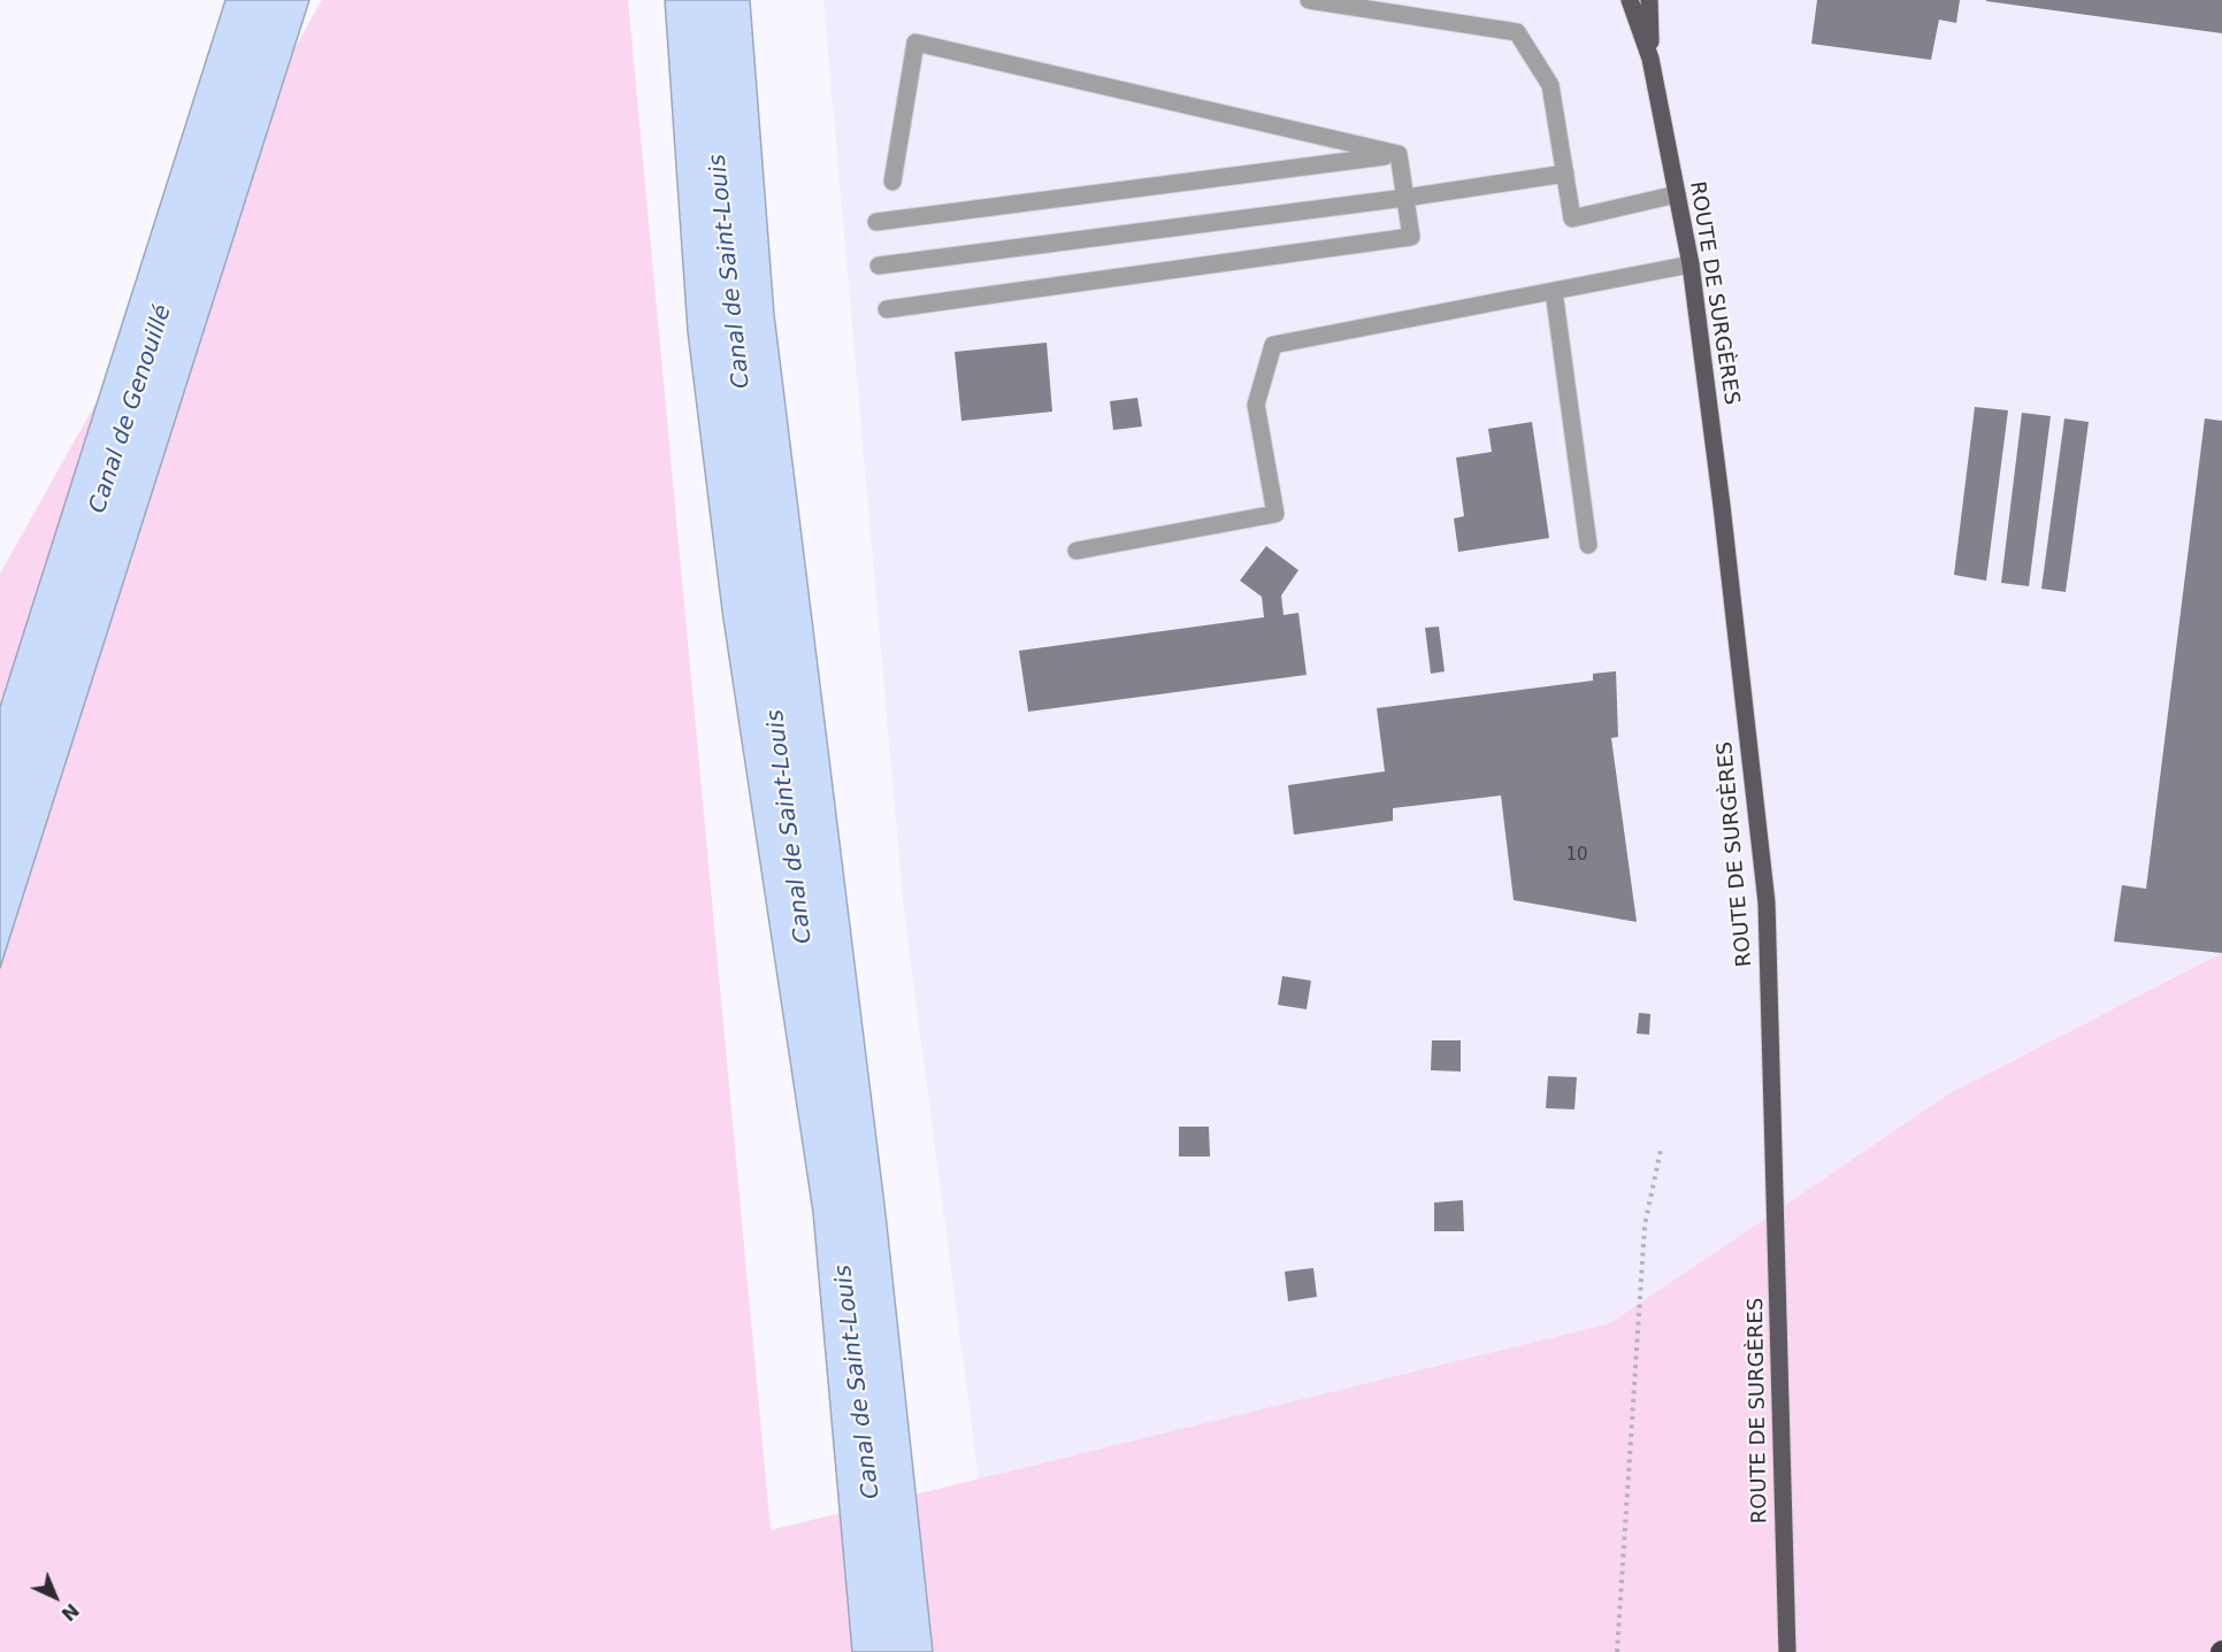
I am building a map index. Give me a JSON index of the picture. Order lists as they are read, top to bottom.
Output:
{
  "streets": {
    "main road": ["ROUTE DE SURGÈRES"]
  },
  "water": ["Canal de Saint-Louis", "Canal de Genouillé"],
  "house_numbers": ["10"],
  "north": "bottom right"
}
